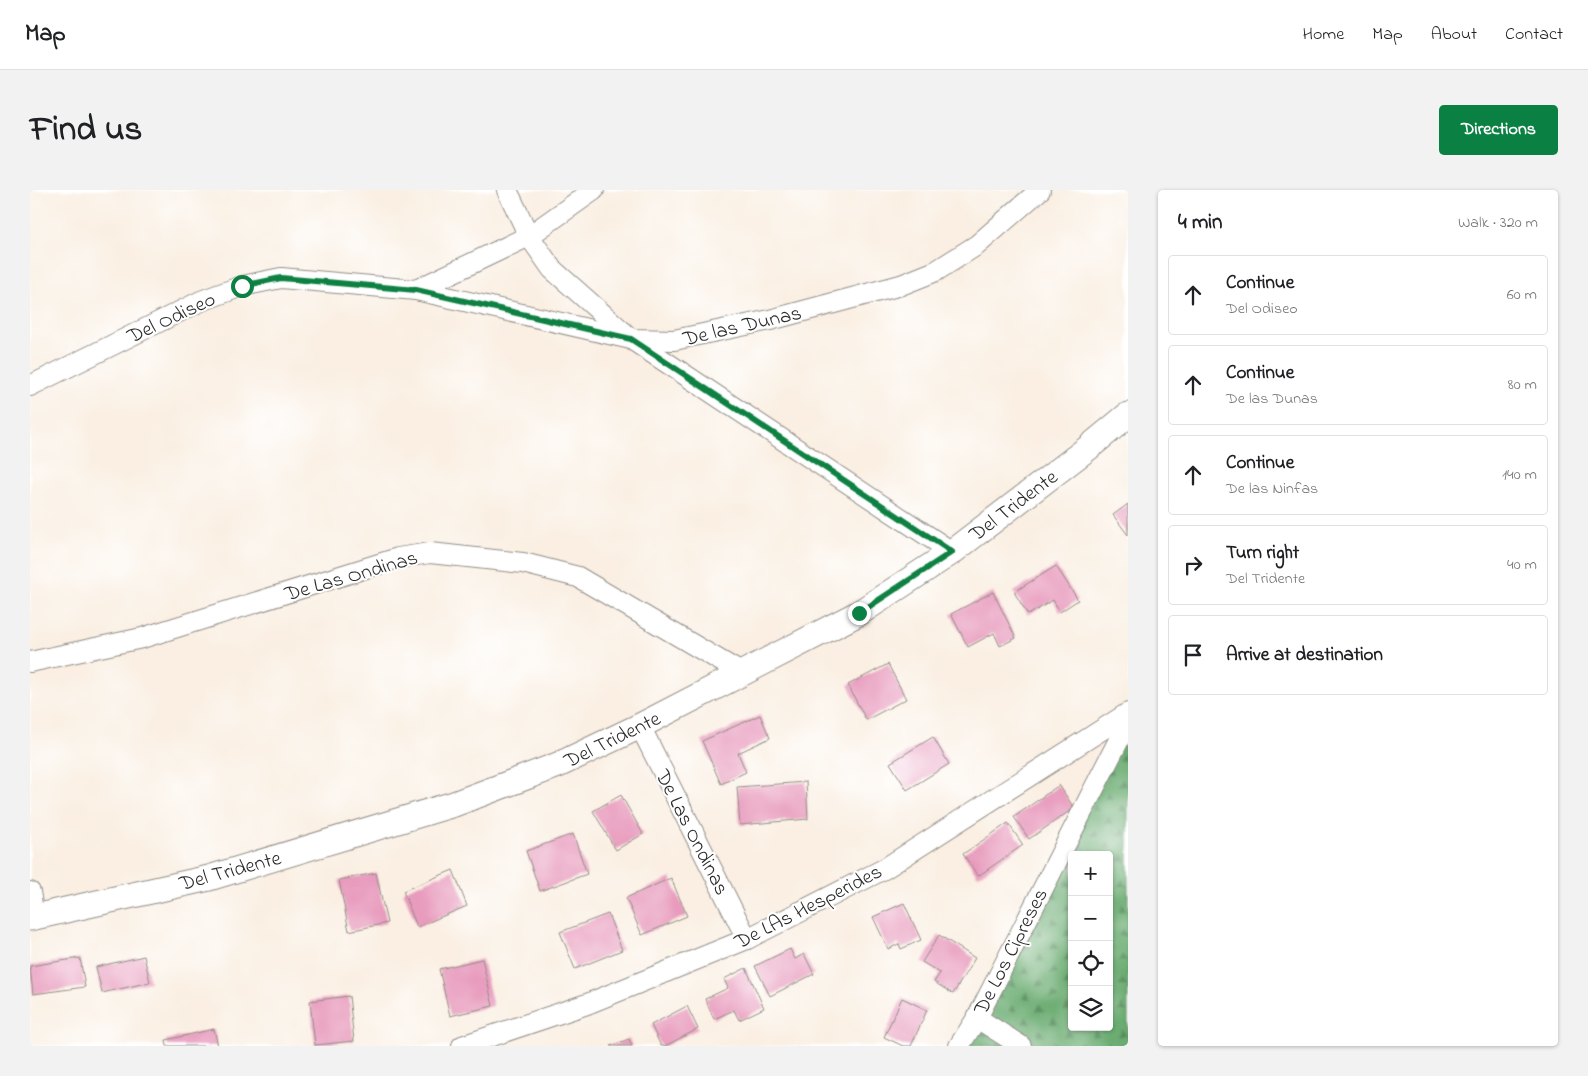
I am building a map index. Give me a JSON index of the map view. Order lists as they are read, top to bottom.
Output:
{
  "streets": {
    "main road": ["Del Tridente"],
    "street": [
      "Del Odiseo",
      "De las Dunas",
      "De Las Ondinas",
      "De LAs Hesperides",
      "De Los Cipreses"
    ]
  },
  "crossings": [
    ["Del Odiseo", "De las Dunas"],
    ["Del Tridente", "De Las Ondinas"],
    ["De Las Ondinas", "De LAs Hesperides"]
  ],
  "page": {
    "header": "Map",
    "nav": [
      "Home",
      "Map",
      "About",
      "Contact"
    ],
    "title": "Find us",
    "buttons": "Directions",
    "heading": ["4 min", "Walk · 320 m"],
    "list": [
      ["Continue", "Del Odiseo", "60 m"],
      ["Continue", "De las Dunas", "80 m"],
      ["Continue", "De las Ninfas", "140 m"],
      ["Turn right", "Del Tridente", "40 m"],
      "Arrive at destination"
    ],
    "map_buttons": ["+", "−"]
  }
}
